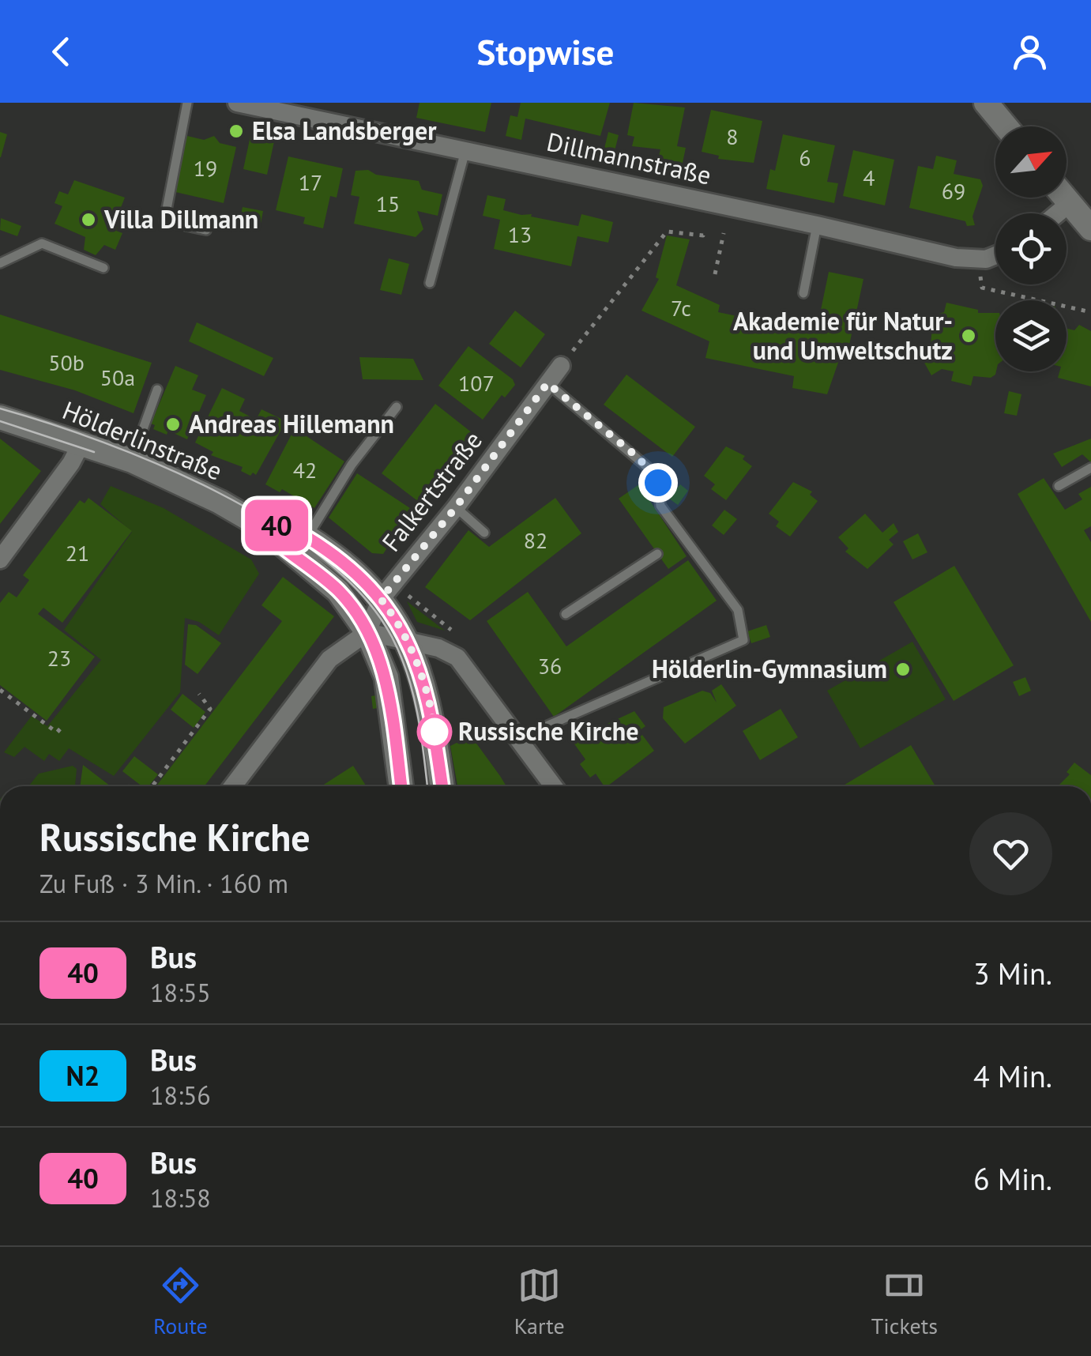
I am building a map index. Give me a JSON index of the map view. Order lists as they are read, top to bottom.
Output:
{
  "streets": {
    "street": ["Dillmannstraße", "Hölderlinstraße", "Falkertstraße"]
  },
  "crossings": [
    ["Hölderlinstraße", "Falkertstraße"]
  ],
  "places": [
    "Elsa Landsberger",
    "Villa Dillmann",
    "Akademie für Natur- und Umweltschutz",
    "Andreas Hillemann",
    "Hölderlin-Gymnasium",
    "Russische Kirche"
  ],
  "lines": ["bus line 40"],
  "house_numbers": [
    "8",
    "6",
    "19",
    "4",
    "17",
    "69",
    "15",
    "13",
    "7c",
    "50b",
    "50a",
    "107",
    "42",
    "82",
    "21",
    "23",
    "36"
  ],
  "north": "top right",
  "page": {
    "header": "Stopwise",
    "on_map": "40",
    "heading": ["Russische Kirche", "Zu Fuß · 3 Min. · 160 m"],
    "list": [
      {
        "mark": "40",
        "name": "Bus",
        "note": "18:55",
        "value": "3 Min."
      },
      {
        "mark": "N2",
        "name": "Bus",
        "note": "18:56",
        "value": "4 Min."
      },
      {
        "mark": "40",
        "name": "Bus",
        "note": "18:58",
        "value": "6 Min."
      }
    ],
    "tabs": ["Route", "Karte", "Tickets"]
  }
}
